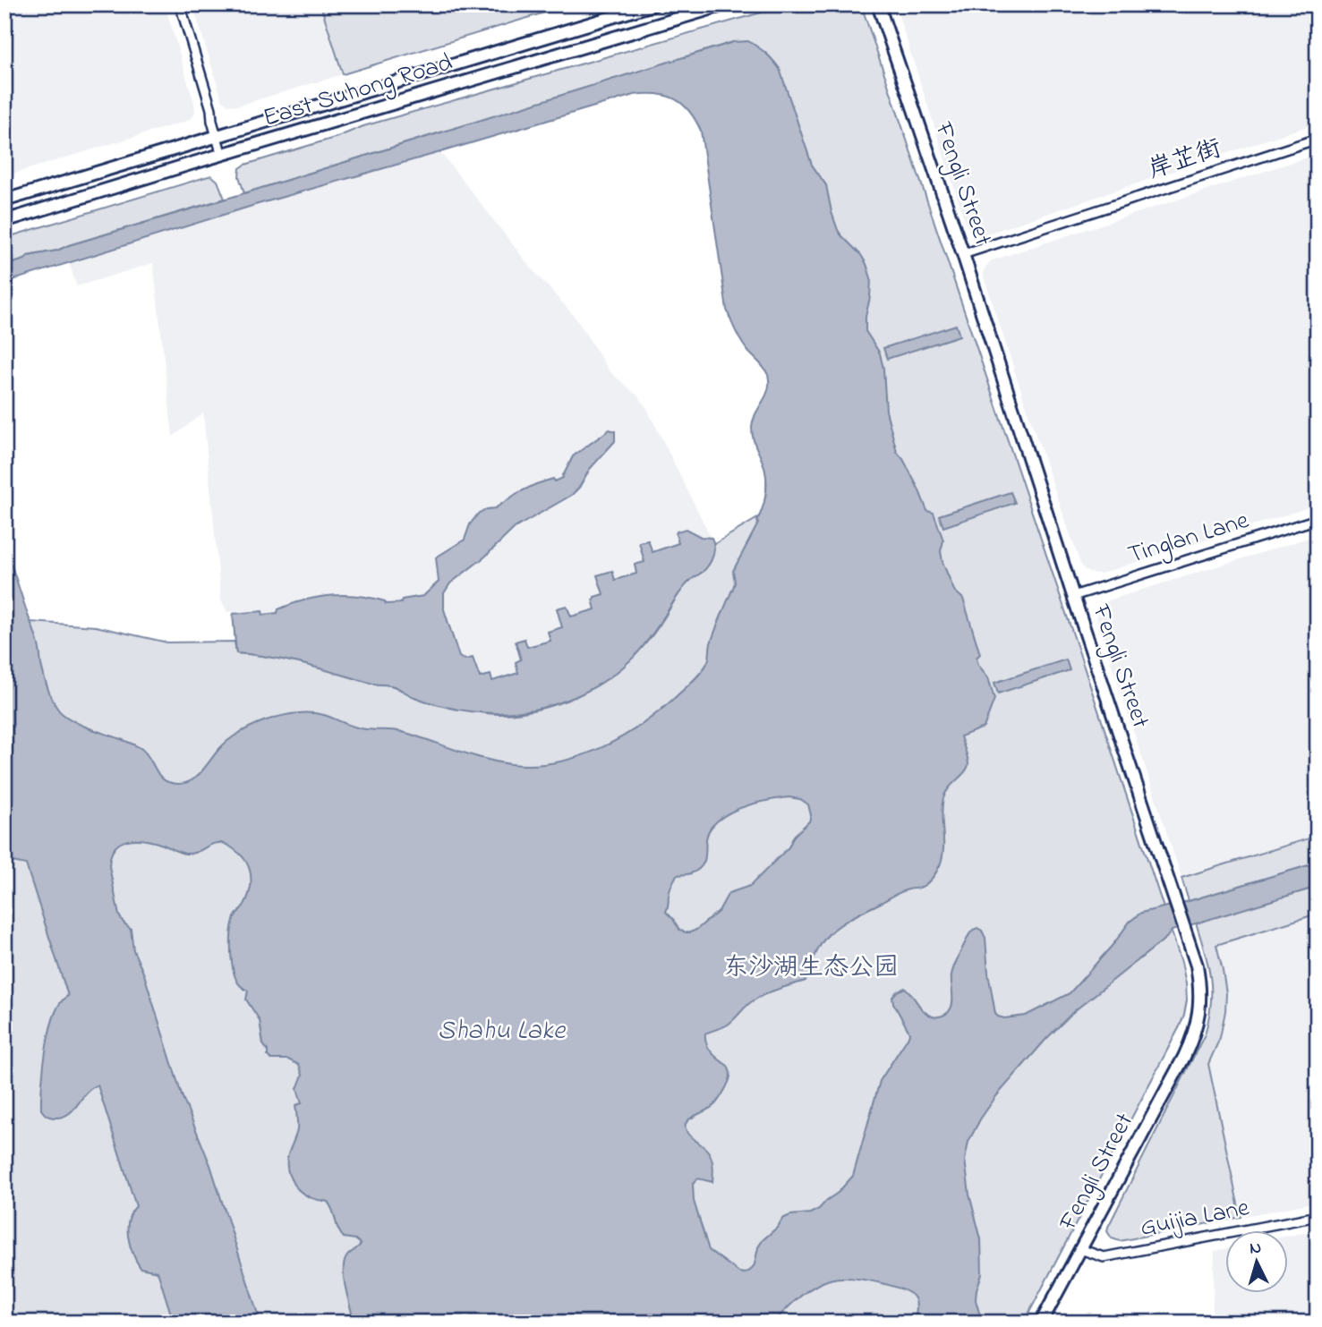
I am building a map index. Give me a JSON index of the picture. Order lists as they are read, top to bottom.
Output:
{
  "streets": {
    "main road": ["East Suhong Road", "Fengli Street"],
    "street": ["岸芷街", "Tinglan Lane", "Guijia Lane"]
  },
  "crossings": [
    ["岸芷街", "Fengli Street"],
    ["Fengli Street", "Tinglan Lane"],
    ["Fengli Street", "Guijia Lane"]
  ],
  "water": ["Shahu Lake"],
  "parks": ["东沙湖生态公园"],
  "north": "top"
}
